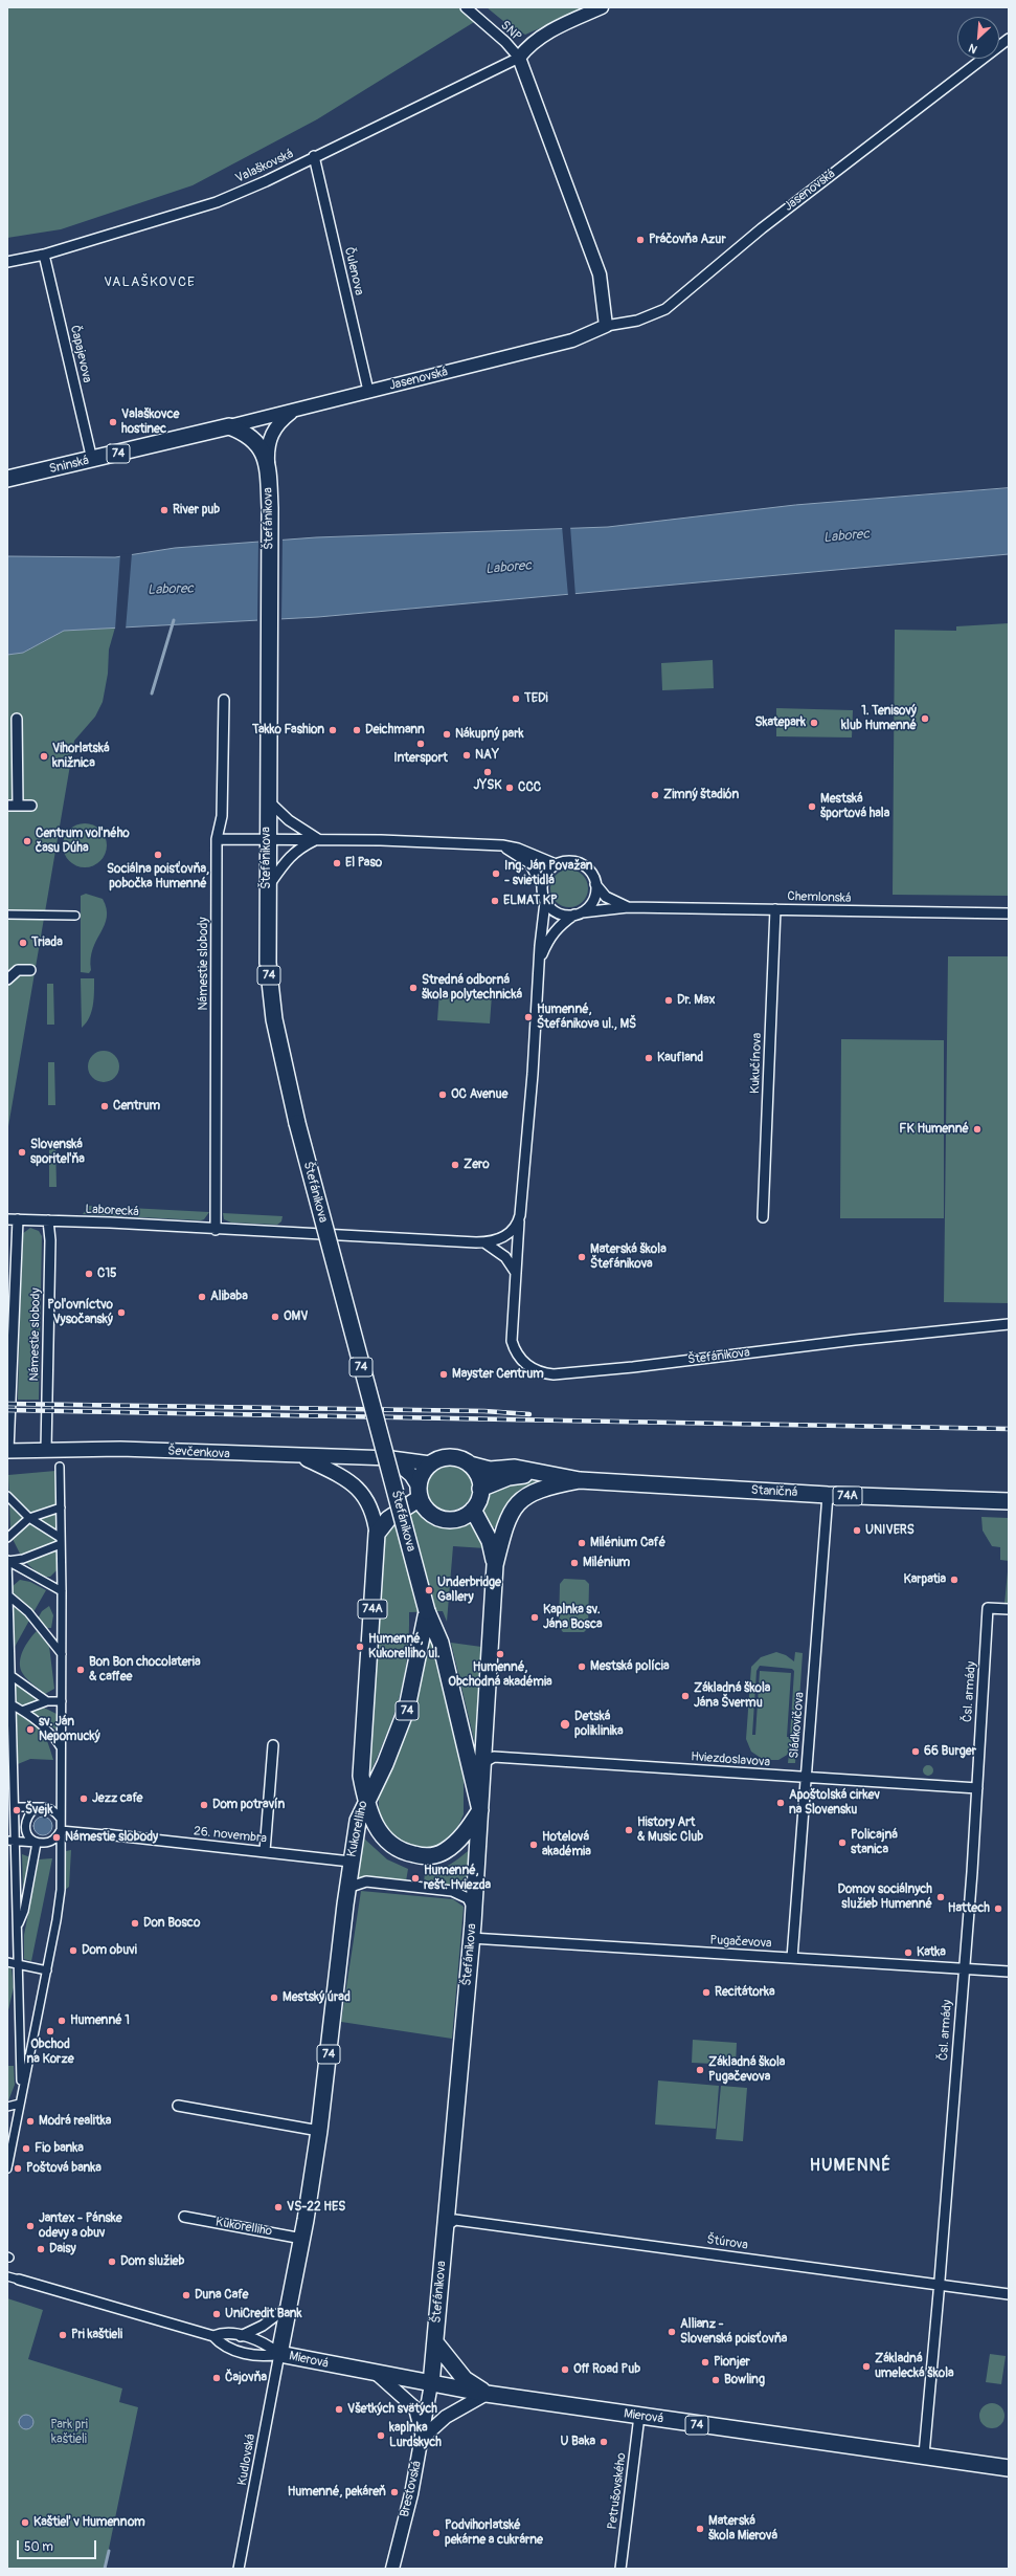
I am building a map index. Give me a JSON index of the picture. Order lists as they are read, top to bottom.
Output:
{
  "streets": {
    "main road": [
      "74",
      "Sninská",
      "Štefánikova",
      "Ševčenkova",
      "Staničná",
      "74A",
      "Kukorelliho",
      "Mierová"
    ],
    "street": [
      "SNP",
      "Valaškovská",
      "Jasenovská",
      "Čulenova",
      "Čapajevova",
      "Chemlonská",
      "Námestie slobody",
      "Kukučínova",
      "Laborecká",
      "Čsl. armády",
      "Sládkovičova",
      "Hviezdoslavova",
      "26. novembra",
      "Pugačevova",
      "Štúrova",
      "Kudlovská",
      "Brestovská",
      "Petrušovského"
    ]
  },
  "crossings": [
    ["SNP", "Valaškovská"],
    ["Valaškovská", "Čulenova"],
    ["Valaškovská", "Čapajevova"],
    ["Jasenovská", "Čulenova"],
    ["Jasenovská", "74"],
    ["Jasenovská", "Sninská"],
    ["Čapajevova", "Sninská"],
    ["74", "Sninská"],
    ["74", "Štefánikova"],
    ["74", "Kukorelliho"],
    ["74", "Mierová"],
    ["74", "Brestovská"],
    ["Štefánikova", "Chemlonská"],
    ["Štefánikova", "Námestie slobody"],
    ["Štefánikova", "Laborecká"],
    ["Štefánikova", "74A"],
    ["Štefánikova", "Hviezdoslavova"],
    ["Štefánikova", "Pugačevova"],
    ["Štefánikova", "Štúrova"],
    ["Chemlonská", "Kukučínova"],
    ["Námestie slobody", "Laborecká"],
    ["Námestie slobody", "Ševčenkova"],
    ["Ševčenkova", "74A"],
    ["Staničná", "74A"],
    ["Staničná", "Sládkovičova"],
    ["Čsl. armády", "Hviezdoslavova"],
    ["Čsl. armády", "Pugačevova"],
    ["Čsl. armády", "Štúrova"],
    ["Čsl. armády", "Mierová"],
    ["Sládkovičova", "Hviezdoslavova"],
    ["Sládkovičova", "Pugačevova"],
    ["Kukorelliho", "26. novembra"],
    ["Kukorelliho", "Mierová"],
    ["Kukorelliho", "Kudlovská"],
    ["Mierová", "Kudlovská"],
    ["Mierová", "Brestovská"],
    ["Mierová", "Petrušovského"]
  ],
  "districts": ["VALAŠKOVCE", "HUMENNÉ"],
  "water": ["Laborec"],
  "parks": ["Park pri kaštieli"],
  "places": [
    "Práčovňa Azur",
    "Valaškovce hostinec",
    "River pub",
    "TEDi",
    "1. Tenisový klub Humenné",
    "Skatepark",
    "Takko Fashion",
    "Deichmann",
    "Nákupný park",
    "Intersport",
    "NAY",
    "Vihorlatská knižnica",
    "JYSK",
    "CCC",
    "Zimný štadión",
    "Mestská športová hala",
    "Centrum voľného času Dúha",
    "Sociálna poisťovňa, pobočka Humenné",
    "El Paso",
    "Ing. Ján Považan - svietidlá",
    "ELMAT KP",
    "Triada",
    "Stredná odborná škola polytechnická",
    "Dr. Max",
    "Humenné, Štefánikova ul., MŠ",
    "Kaufland",
    "OC Avenue",
    "Centrum",
    "FK Humenné",
    "Slovenská sporiteľňa",
    "Zero",
    "Materská škola Štefánikova",
    "C15",
    "Alibaba",
    "Poľovníctvo Vysočanský",
    "OMV",
    "Mayster Centrum",
    "UNIVERS",
    "Milénium Café",
    "Milénium",
    "Karpatia",
    "Underbridge Gallery",
    "Kaplnka sv. Jána Bosca",
    "Humenné, Kukorelliho ul.",
    "Humenné, Obchodná akadémia",
    "Mestská polícia",
    "Bon Bon chocolateria & caffee",
    "Základná škola Jána Švermu",
    "Detská poliklinika",
    "sv. Ján Nepomucký",
    "66 Burger",
    "Jezz cafe",
    "Apoštolská cirkev na Slovensku",
    "Dom potravín",
    "Švejk",
    "History Art & Music Club",
    "Námestie slobody",
    "Policajná stanica",
    "Hotelová akadémia",
    "Humenné, rešt. Hviezda",
    "Domov sociálnych služieb Humenné",
    "Hattech",
    "Don Bosco",
    "Dom obuvi",
    "Katka",
    "Recitátorka",
    "Mestský úrad",
    "Humenné 1",
    "Obchod na Korze",
    "Základná škola Pugačevova",
    "Modrá realitka",
    "Fio banka",
    "Poštová banka",
    "VS-22 HES",
    "Jantex - Pánske odevy a obuv",
    "Daisy",
    "Dom služieb",
    "Duna Cafe",
    "UniCredit Bank",
    "Allianz - Slovenská poisťovňa",
    "Pri kaštieli",
    "Pionjer",
    "Základná umelecká škola",
    "Off Road Pub",
    "Čajovňa",
    "Bowling",
    "Všetkých svätých",
    "kaplnka Lurdskych",
    "U Baka",
    "Humenné, pekáreň",
    "Kaštieľ v Humennom",
    "Materská škola Mierová",
    "Podvihorlatské pekárne a cukrárne"
  ],
  "scale_bar": "50 m",
  "north": "bottom left"
}
